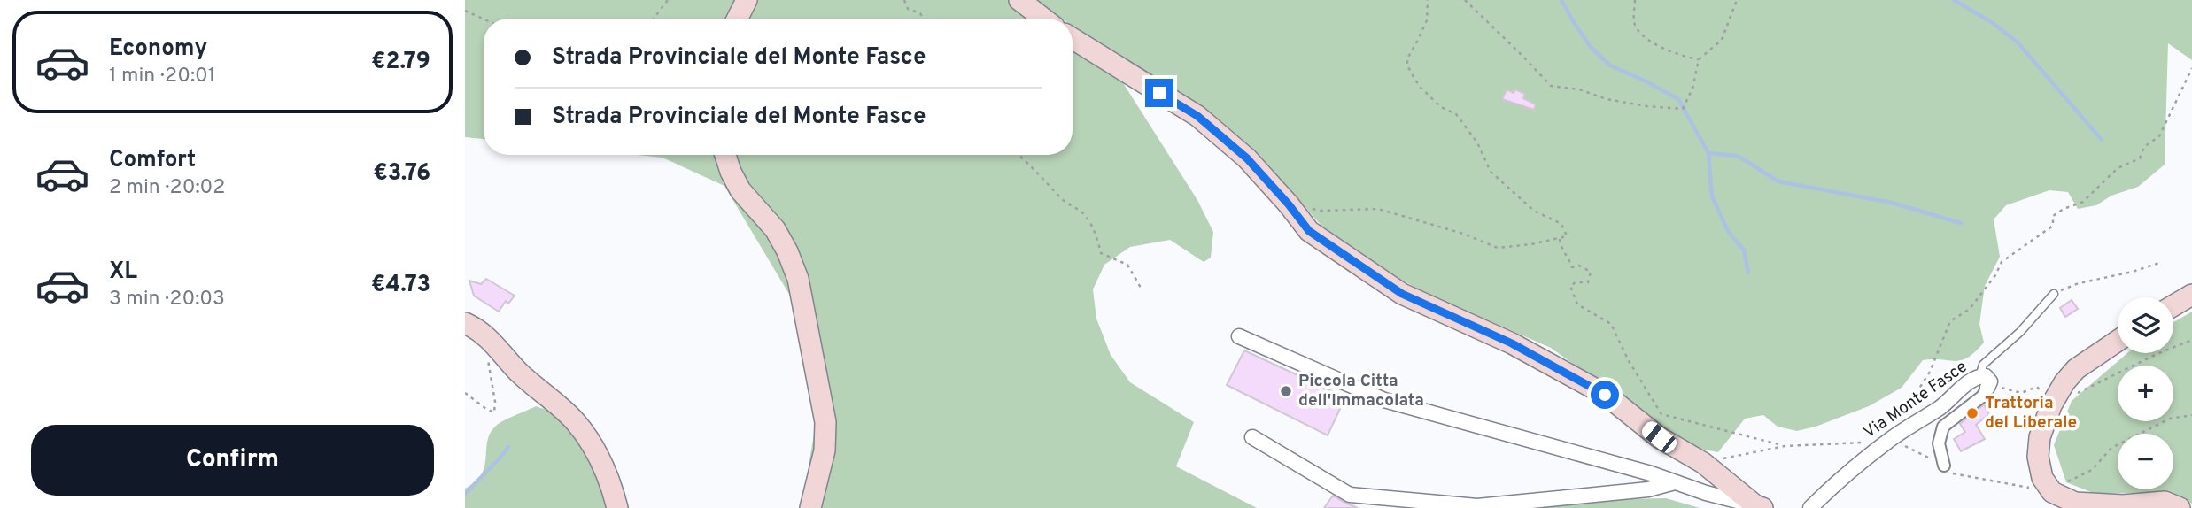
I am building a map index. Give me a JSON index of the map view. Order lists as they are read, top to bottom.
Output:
{
  "streets": {
    "street": ["Via Monte Fasce"]
  },
  "places": ["Piccola Citta dell'Immacolata", "Trattoria del Liberale"],
  "page": {
    "list": [
      {
        "name": "Economy",
        "note": "1 min · 20:01",
        "value": "€2.79"
      },
      {
        "name": "Comfort",
        "note": "2 min · 20:02",
        "value": "€3.76"
      },
      {
        "name": "XL",
        "note": "3 min · 20:03",
        "value": "€4.73"
      }
    ],
    "banner": ["Strada Provinciale del Monte Fasce", "Strada Provinciale del Monte Fasce"],
    "map_buttons": ["+", "−"],
    "buttons": "Confirm"
  }
}
